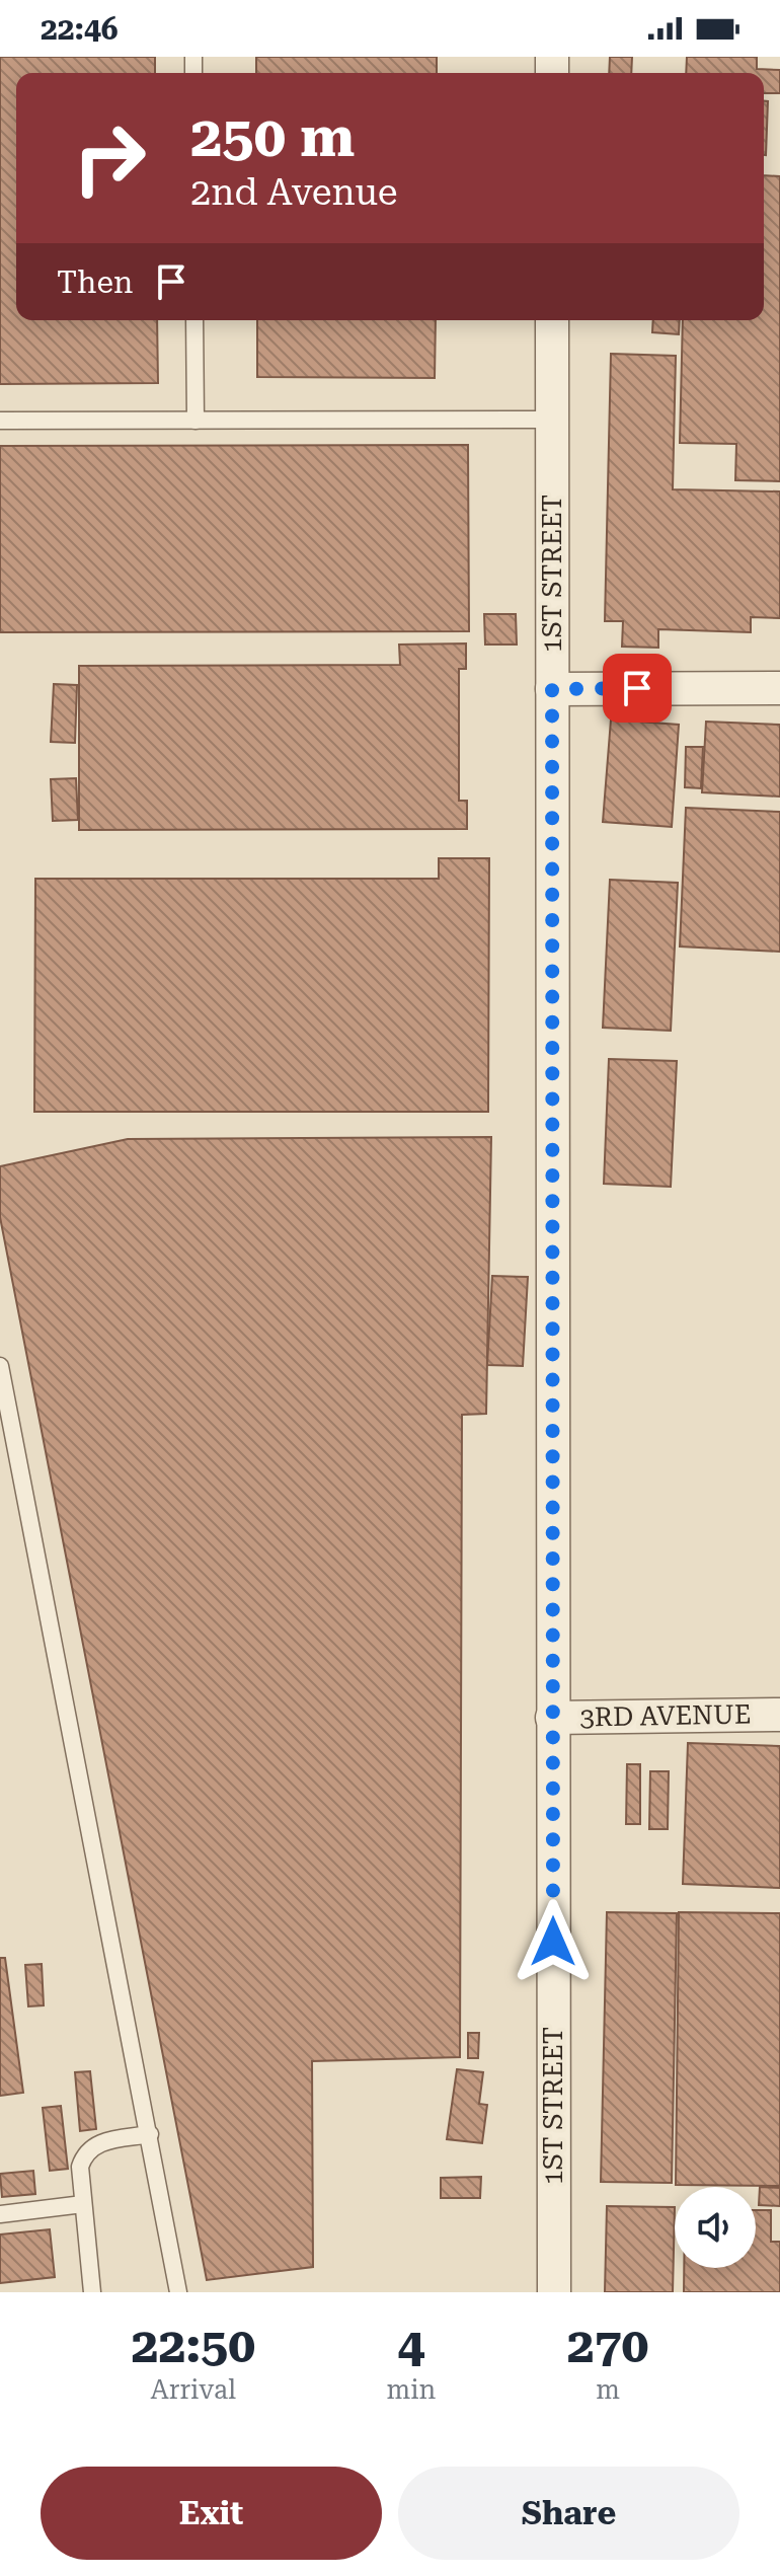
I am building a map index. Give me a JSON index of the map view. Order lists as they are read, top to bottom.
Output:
{
  "streets": {
    "street": ["1ST STREET", "3RD AVENUE"]
  },
  "crossings": [
    ["1ST STREET", "3RD AVENUE"]
  ],
  "page": {
    "status": "22:46",
    "turn": ["250 m", "2nd Avenue"],
    "then": "Then",
    "eta": [
      "22:50",
      "Arrival",
      "4",
      "min",
      "270",
      "m"
    ],
    "buttons": ["Exit", "Share"]
  }
}
